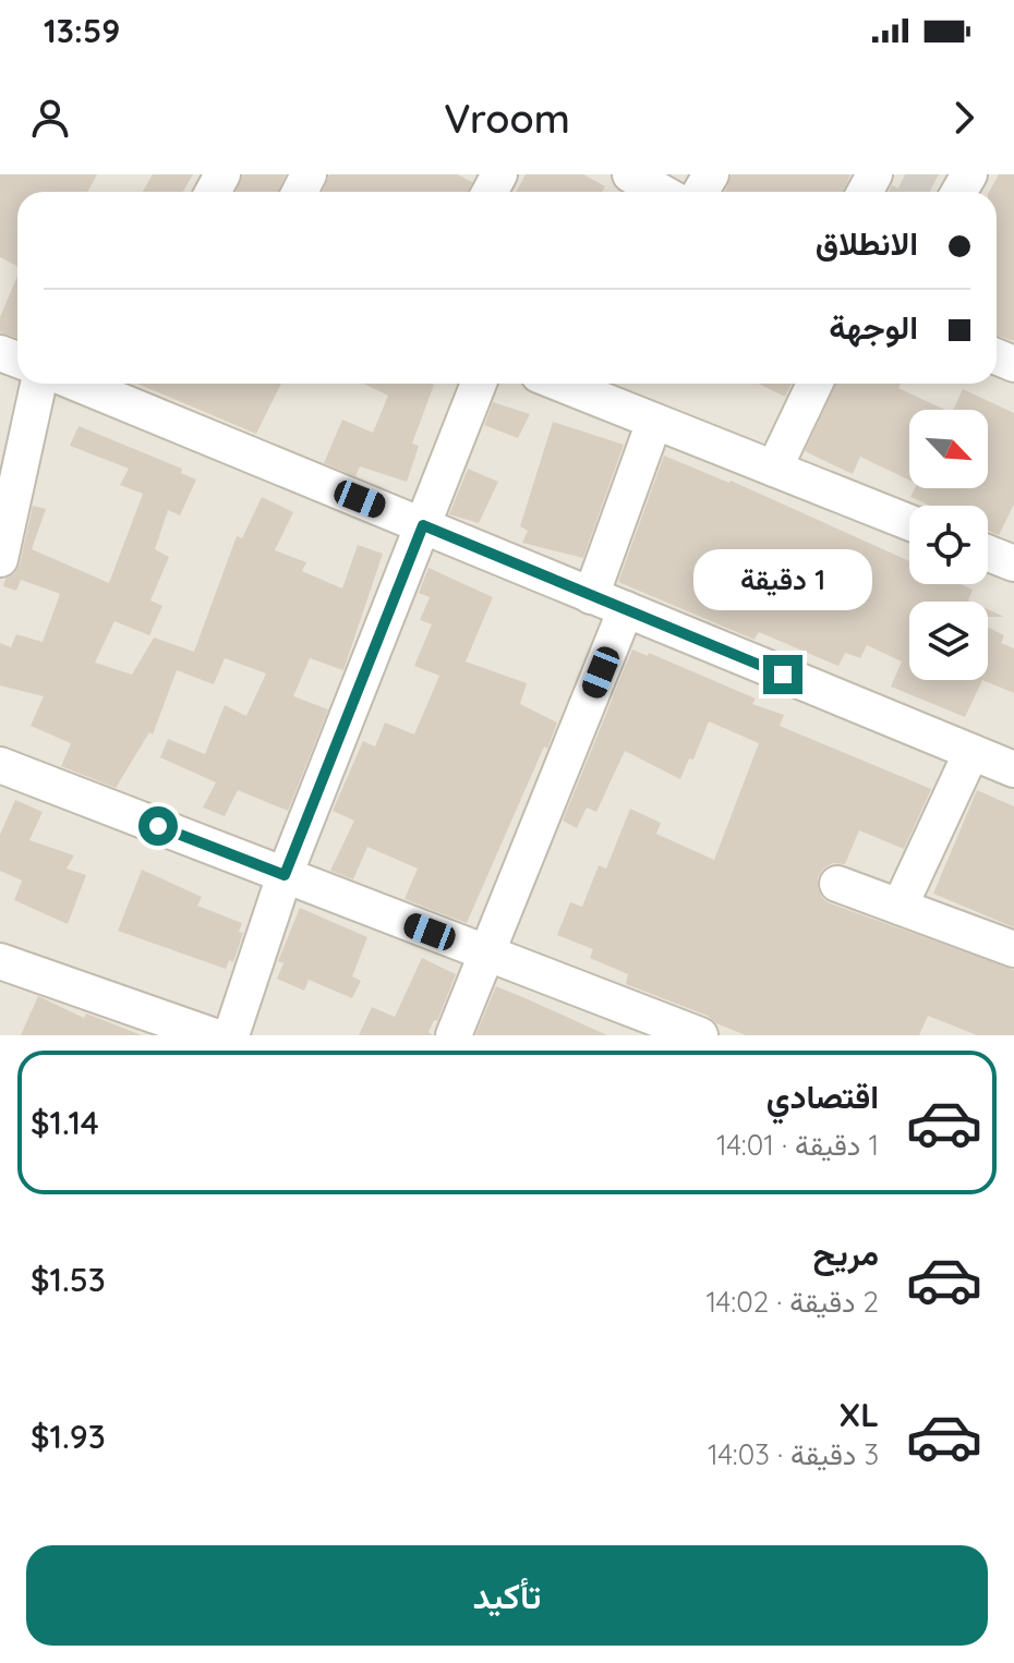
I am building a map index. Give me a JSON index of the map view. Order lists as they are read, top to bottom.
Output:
{
  "north": "bottom right",
  "page": {
    "status": "13:59",
    "header": "Vroom",
    "banner": ["الانطلاق", "الوجهة"],
    "bubble": "1 دقيقة",
    "list": [
      {
        "name": "اقتصادي",
        "note": "1 دقيقة · 14:01",
        "value": "$1.14"
      },
      {
        "name": "مريح",
        "note": "2 دقيقة · 14:02",
        "value": "$1.53"
      },
      {
        "name": "XL",
        "note": "3 دقيقة · 14:03",
        "value": "$1.93"
      }
    ],
    "buttons": "تأكيد"
  }
}
